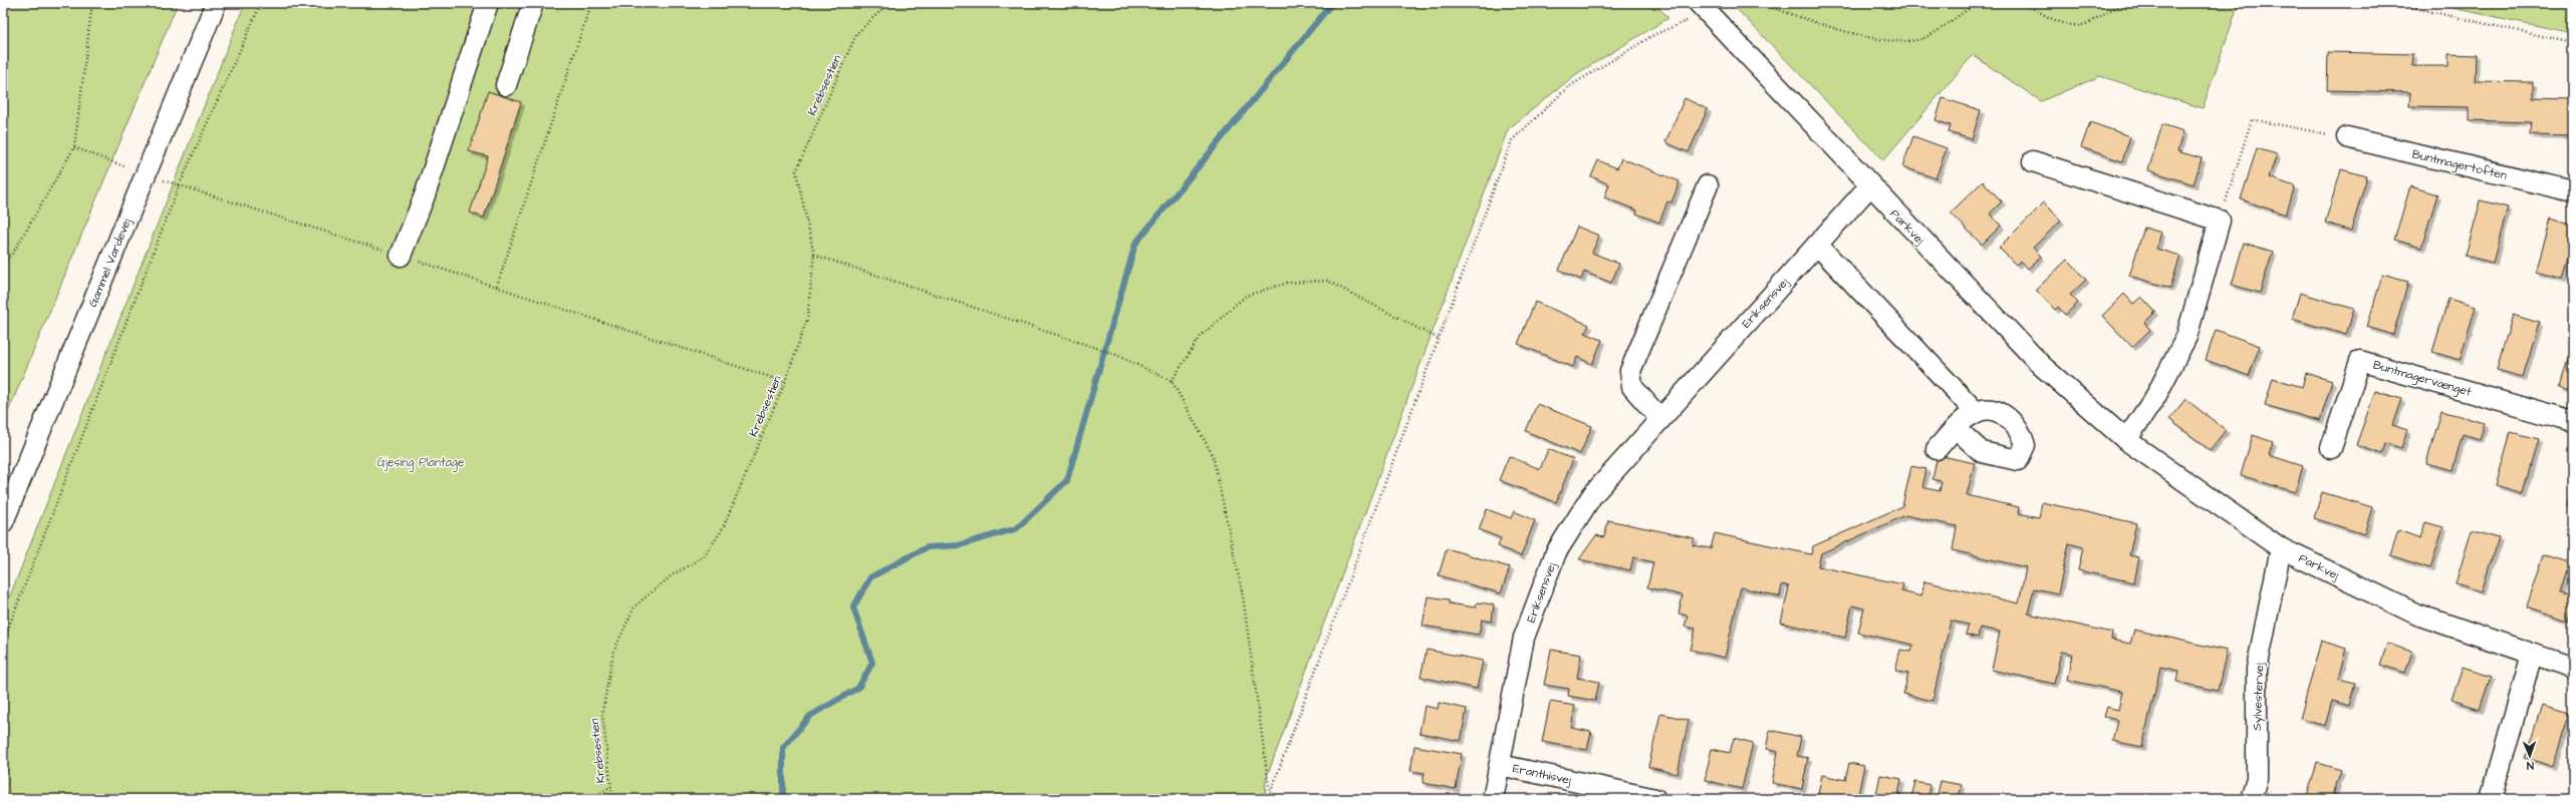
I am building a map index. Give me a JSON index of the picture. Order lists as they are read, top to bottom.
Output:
{
  "streets": {
    "street": [
      "Buntmagertoften",
      "Parkvej",
      "Gammel Vardevej",
      "Eriksensvej",
      "Buntmagervænget",
      "Sylvestervej",
      "Eranthisvej"
    ],
    "path": ["Krebsestien"]
  },
  "crossings": [
    ["Parkvej", "Eriksensvej"],
    ["Parkvej", "Sylvestervej"],
    ["Eriksensvej", "Eranthisvej"]
  ],
  "parks": ["Gjesing Plantage"],
  "north": "bottom"
}
